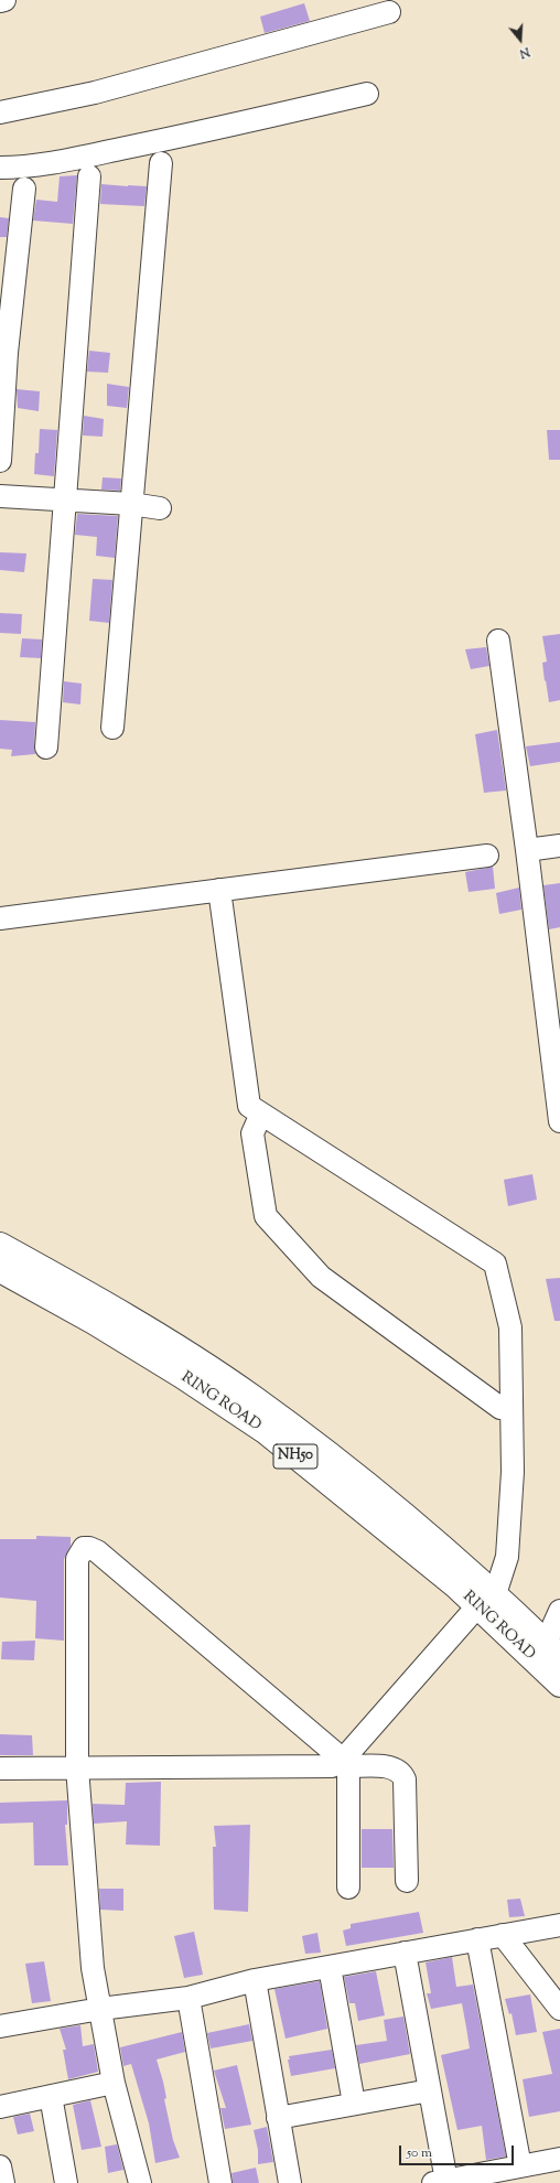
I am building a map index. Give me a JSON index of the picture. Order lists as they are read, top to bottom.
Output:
{
  "streets": {
    "highway": ["RING ROAD", "NH50"]
  },
  "scale_bar": "50 m",
  "north": "bottom"
}
